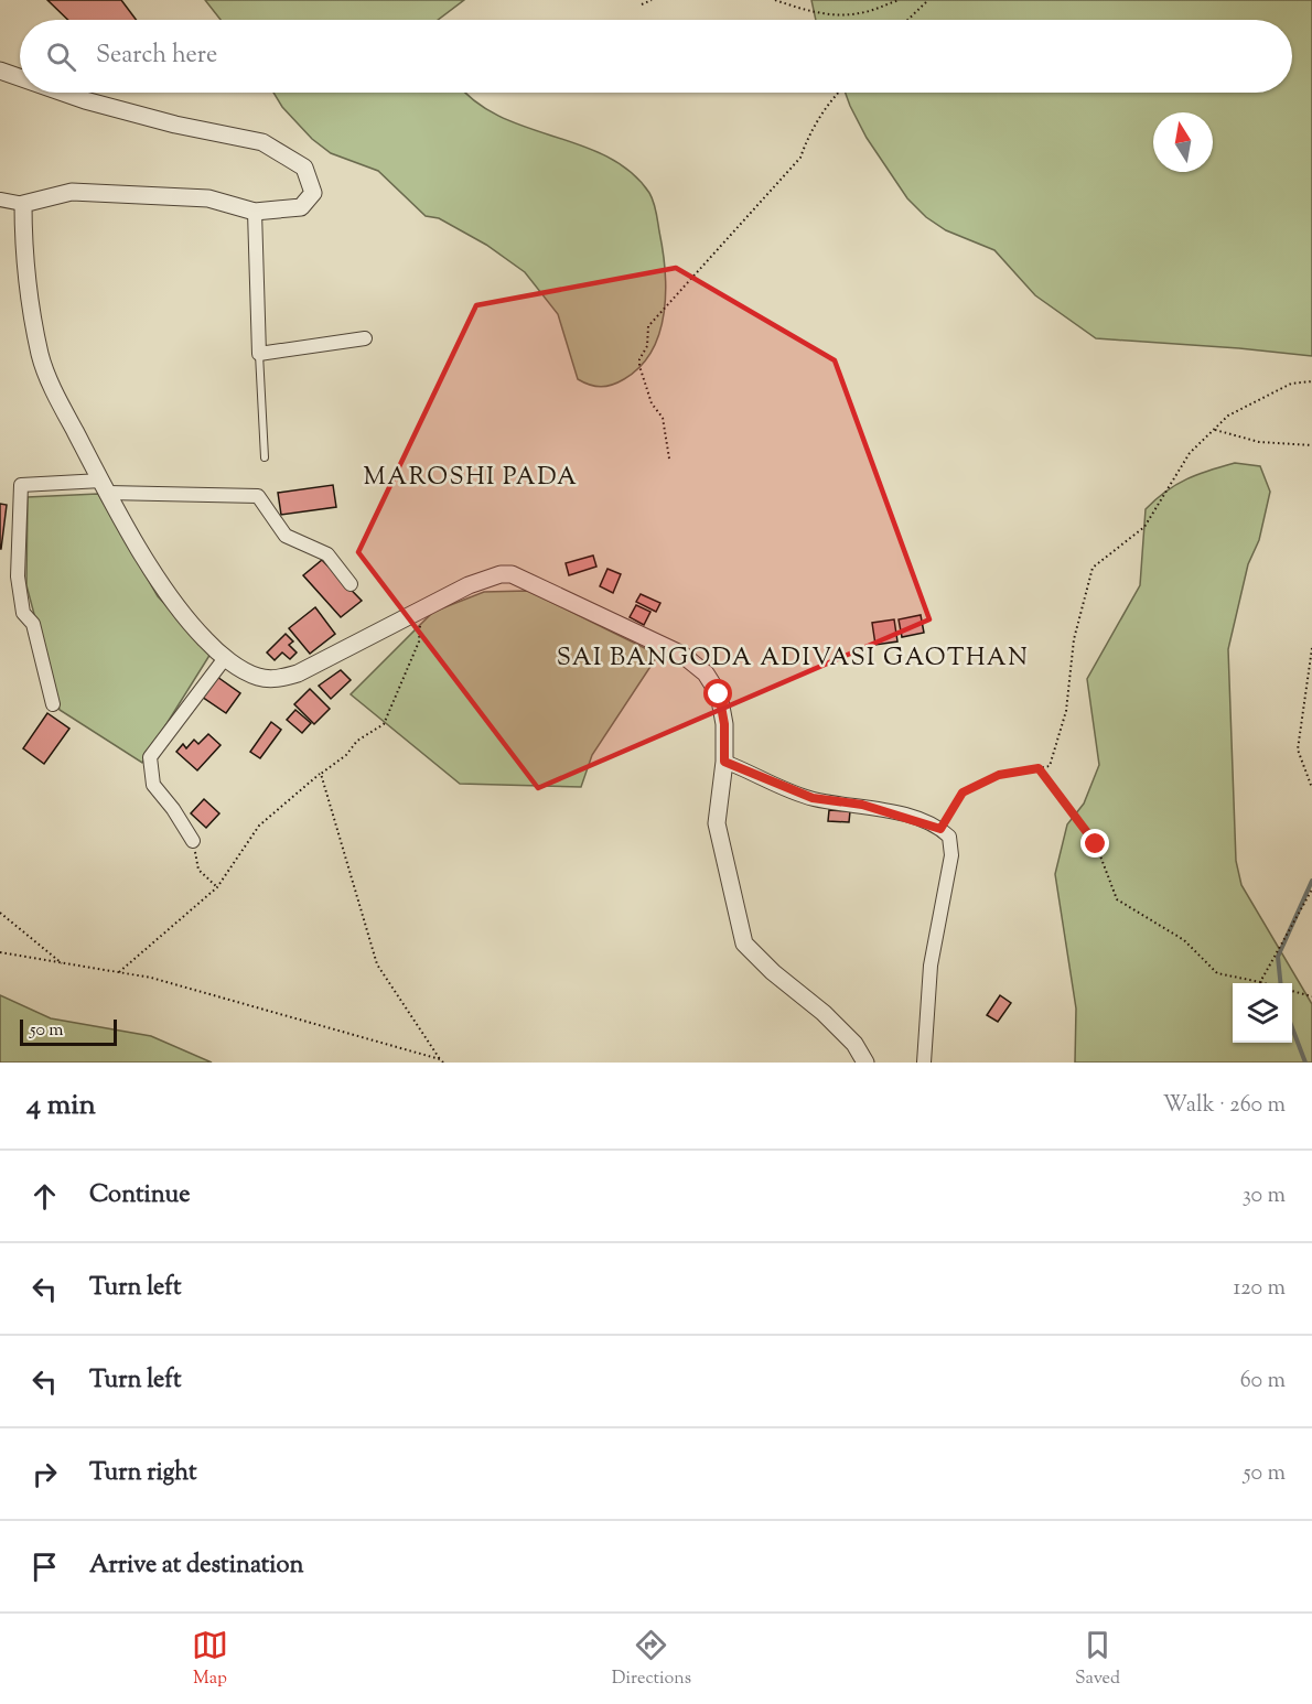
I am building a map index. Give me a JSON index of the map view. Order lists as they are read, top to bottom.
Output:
{
  "districts": ["MAROSHI PADA", "SAI BANGODA ADIVASI GAOTHAN"],
  "scale_bar": "50 m",
  "north": "top",
  "page": {
    "search": "Search here",
    "scale": "50 m",
    "heading": ["4 min", "Walk · 260 m"],
    "list": [
      ["Continue", "30 m"],
      ["Turn left", "120 m"],
      ["Turn left", "60 m"],
      ["Turn right", "50 m"],
      "Arrive at destination"
    ],
    "nav": ["Map", "Directions", "Saved"]
  }
}
